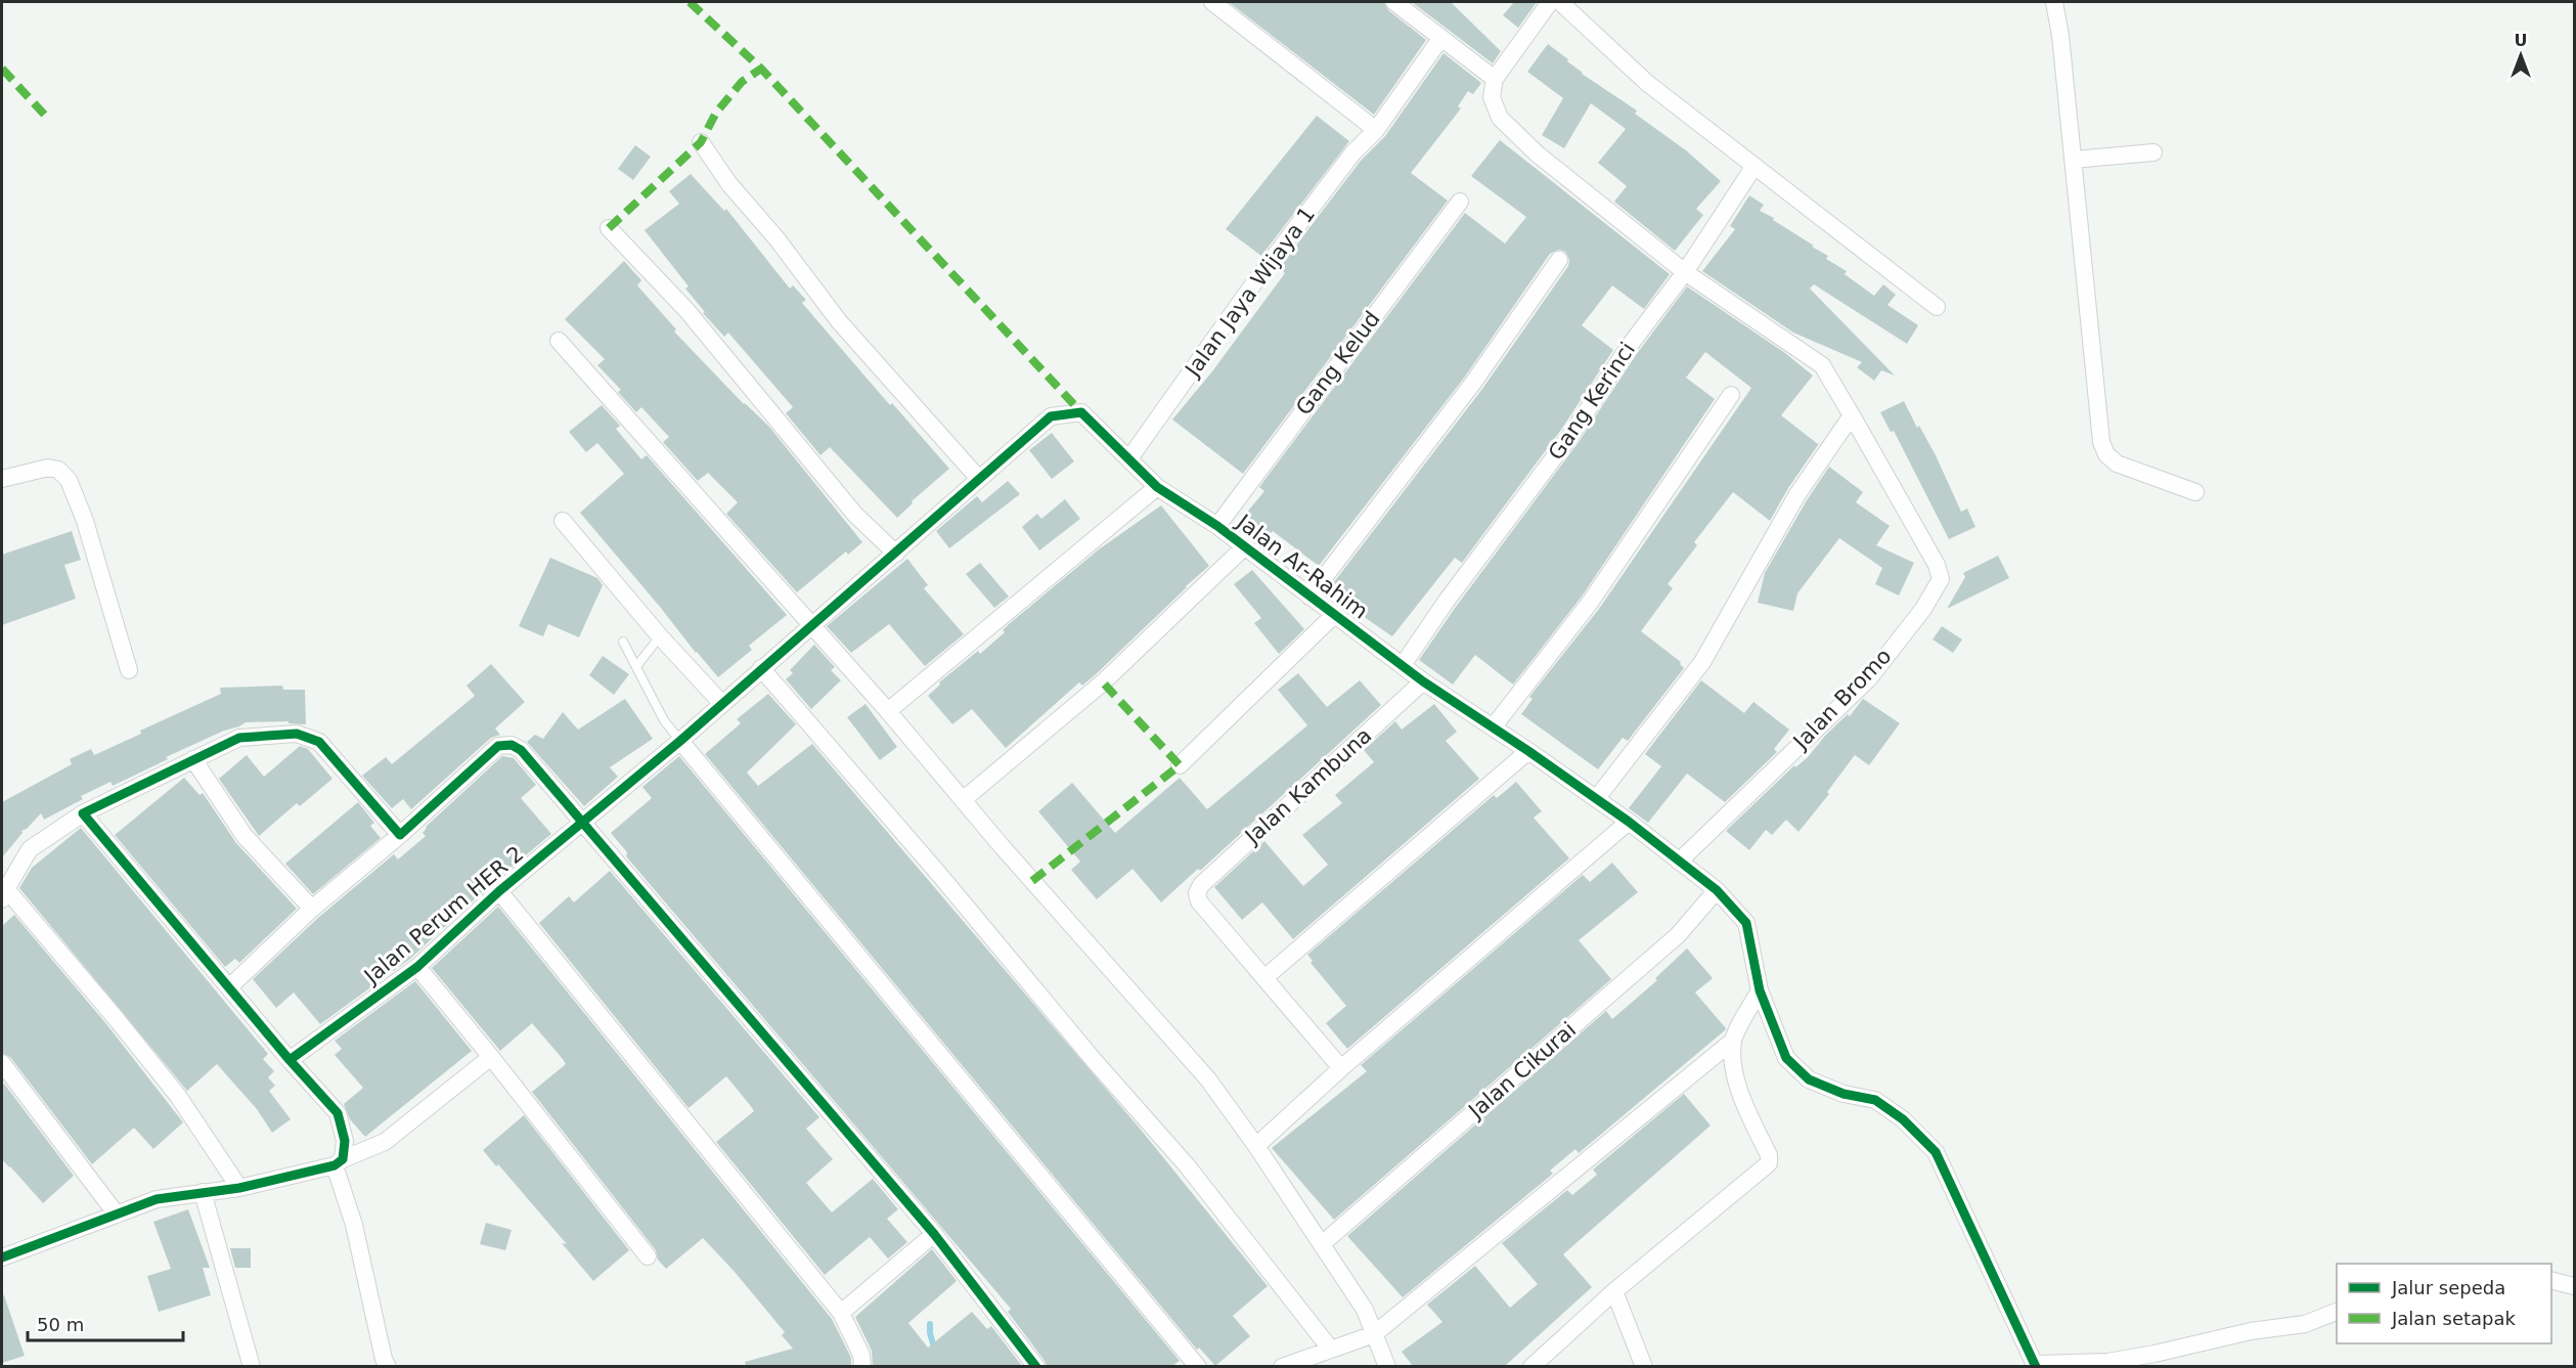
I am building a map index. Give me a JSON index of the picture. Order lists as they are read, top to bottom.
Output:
{
  "streets": {
    "street": [
      "Jalan Jaya Wijaya 1",
      "Gang Kelud",
      "Gang Kerinci",
      "Jalan Ar-Rahim",
      "Jalan Bromo",
      "Jalan Kambuna",
      "Jalan Perum HER 2",
      "Jalan Cikurai"
    ]
  },
  "crossings": [
    ["Jalan Jaya Wijaya 1", "Jalan Ar-Rahim"],
    ["Gang Kelud", "Jalan Ar-Rahim"],
    ["Gang Kerinci", "Jalan Ar-Rahim"],
    ["Jalan Ar-Rahim", "Jalan Bromo"],
    ["Jalan Ar-Rahim", "Jalan Kambuna"],
    ["Jalan Ar-Rahim", "Jalan Perum HER 2"],
    ["Jalan Ar-Rahim", "Jalan Cikurai"]
  ],
  "legend": ["Jalur sepeda", "Jalan setapak"],
  "scale_bar": "50 m",
  "north": "top"
}
